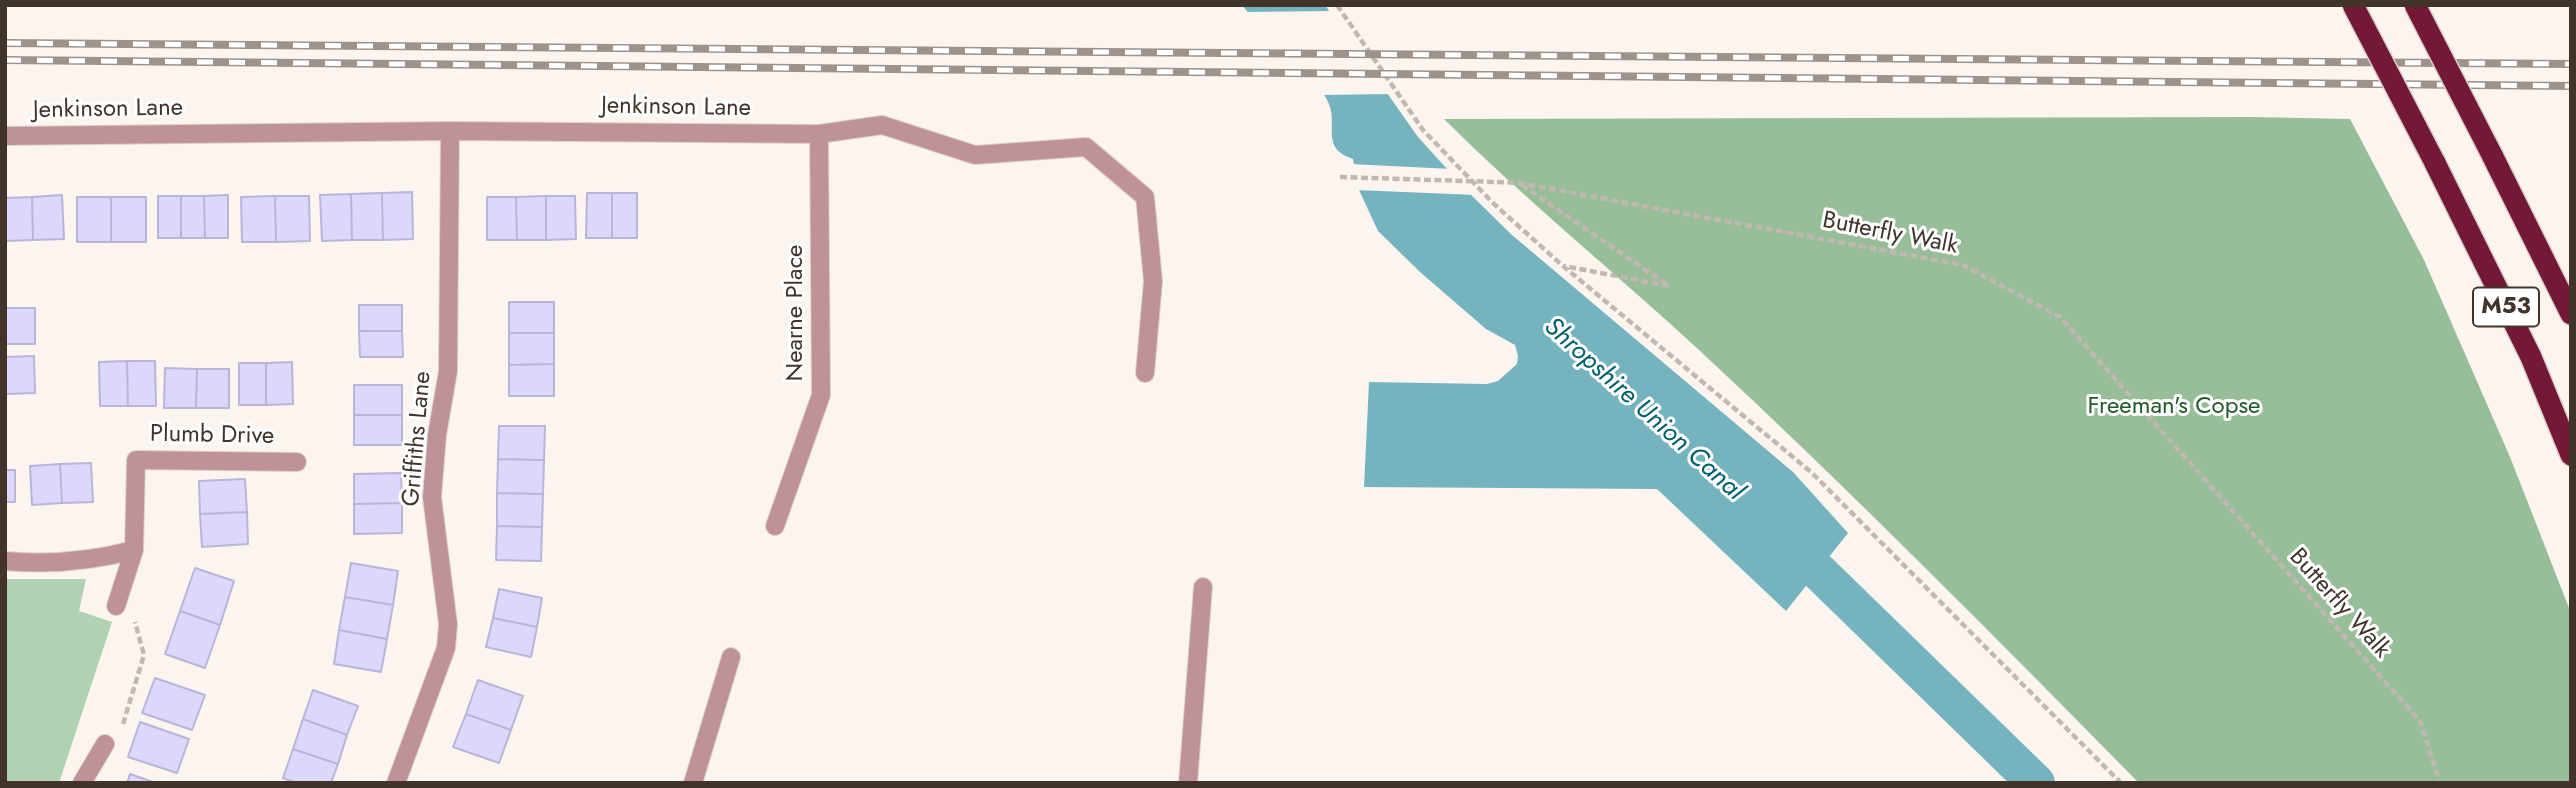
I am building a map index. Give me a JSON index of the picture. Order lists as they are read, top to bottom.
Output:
{
  "streets": {
    "highway": ["M53"],
    "street": [
      "Jenkinson Lane",
      "Nearne Place",
      "Plumb Drive",
      "Griffiths Lane"
    ],
    "path": ["Butterfly Walk"]
  },
  "crossings": [
    ["Jenkinson Lane", "Nearne Place"],
    ["Jenkinson Lane", "Griffiths Lane"]
  ],
  "water": ["Shropshire Union Canal"],
  "parks": ["Freeman's Copse"]
}
